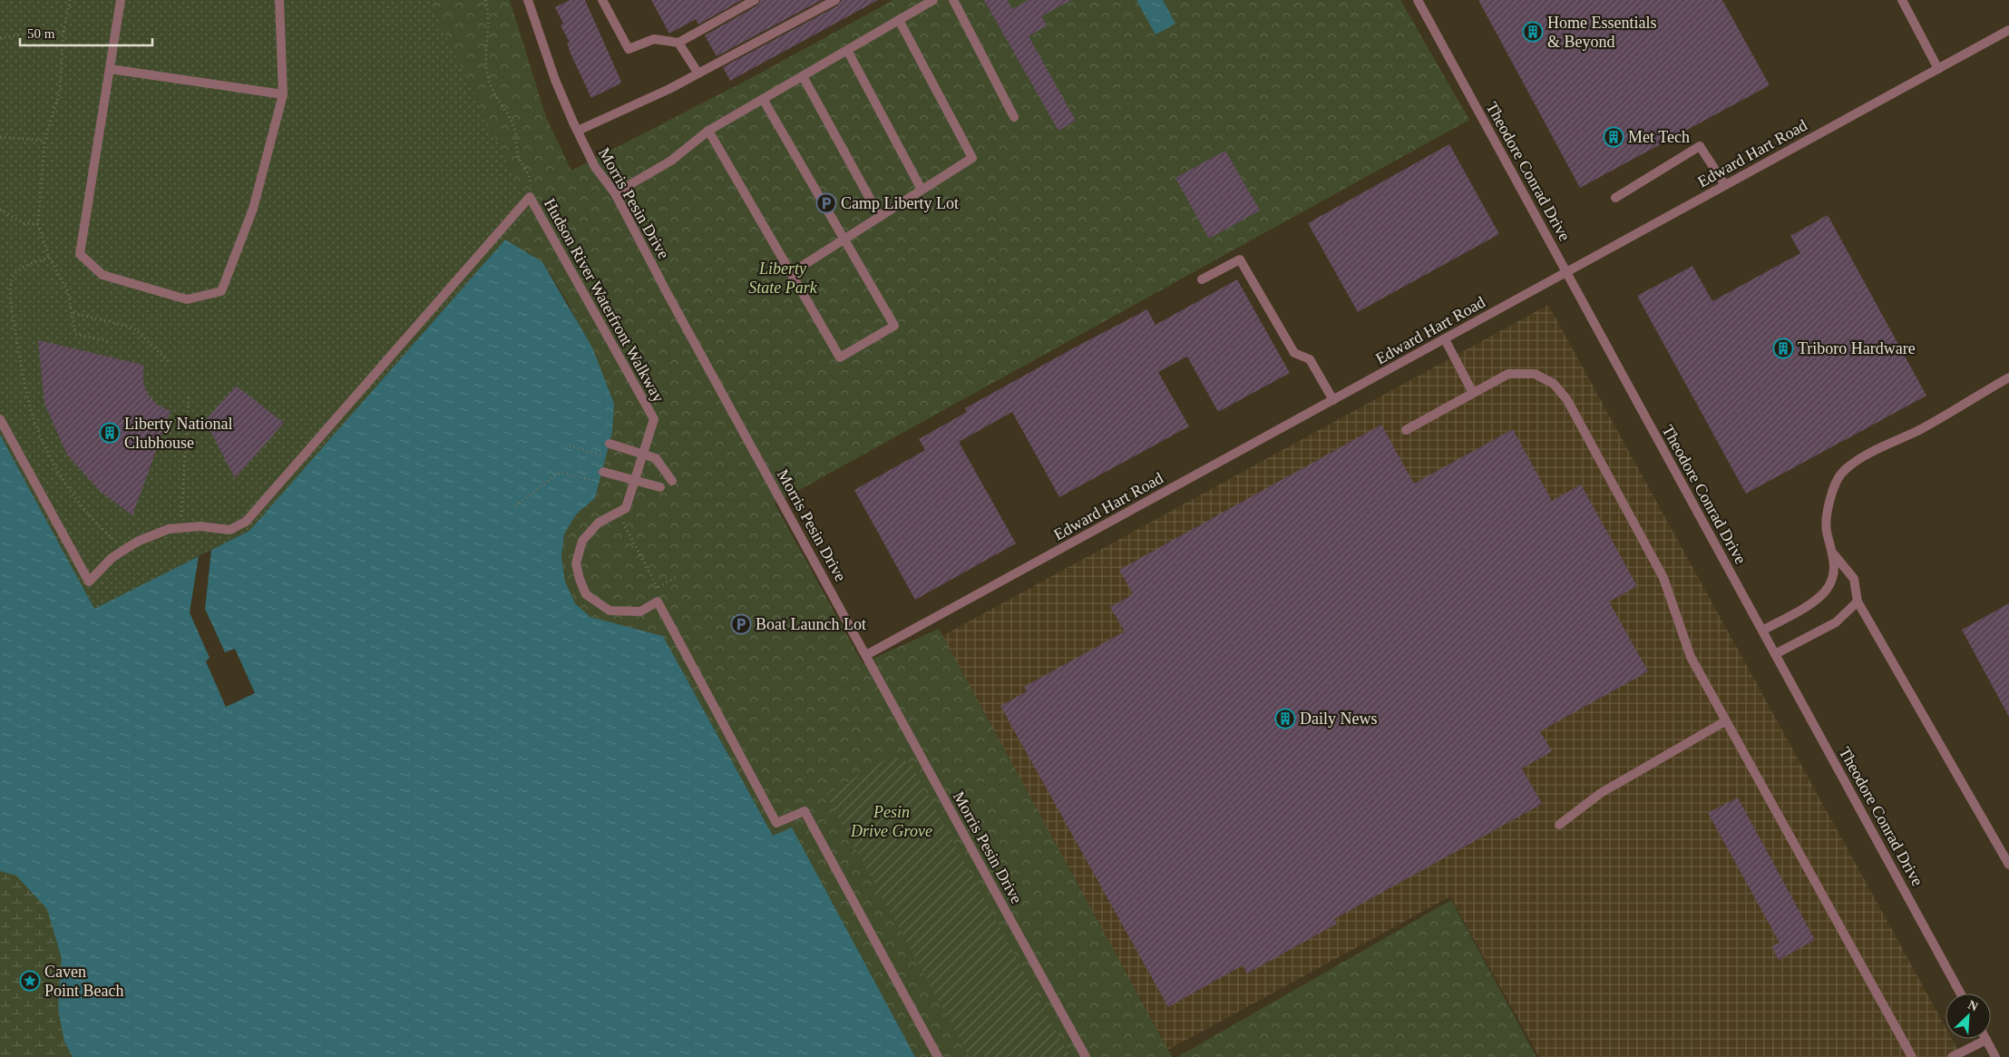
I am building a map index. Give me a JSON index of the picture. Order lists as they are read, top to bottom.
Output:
{
  "streets": {
    "street": [
      "Edward Hart Road",
      "Theodore Conrad Drive",
      "Morris Pesin Drive",
      "Hudson River Waterfront Walkway"
    ]
  },
  "crossings": [
    ["Edward Hart Road", "Theodore Conrad Drive"],
    ["Edward Hart Road", "Morris Pesin Drive"]
  ],
  "parks": ["Liberty State Park", "Pesin Drive Grove"],
  "places": {
    "building": [
      "Home Essentials & Beyond",
      "Met Tech",
      "Triboro Hardware",
      "Liberty National Clubhouse",
      "Daily News"
    ],
    "parking": ["Camp Liberty Lot", "Boat Launch Lot"],
    "place": ["Caven Point Beach"]
  },
  "scale_bar": "50 m",
  "north": "top right"
}
